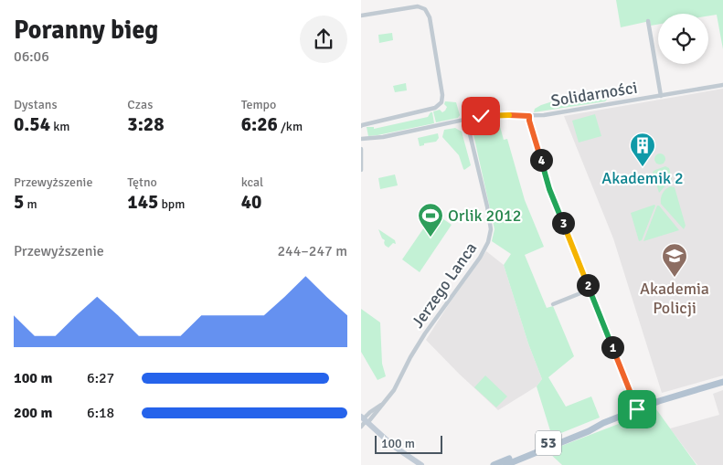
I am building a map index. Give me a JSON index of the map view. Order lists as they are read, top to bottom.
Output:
{
  "streets": {
    "main road": ["53"],
    "street": ["Solidarności", "Jerzego Lanca"]
  },
  "crossings": [
    ["Solidarności", "Jerzego Lanca"]
  ],
  "places": {
    "building": ["Akademik 2"],
    "sports": ["Orlik 2012"],
    "school or university": ["Akademia Policji"]
  },
  "scale_bar": "100 m",
  "page": {
    "heading": ["Poranny bieg", "06:06"],
    "stats": [
      ["Dystans", "0.54 km"],
      ["Czas", "3:28"],
      ["Tempo", "6:26 /km"],
      ["Przewyższenie", "5 m"],
      ["Tętno", "145 bpm"],
      ["kcal", "40"]
    ],
    "pins": [
      "4",
      "3",
      "2",
      "1"
    ],
    "chart": ["Przewyższenie", "244–247 m"],
    "list": [
      {
        "name": "100 m",
        "note": "6:27"
      },
      {
        "name": "200 m",
        "note": "6:18"
      }
    ],
    "scale": "100 m"
  }
}
